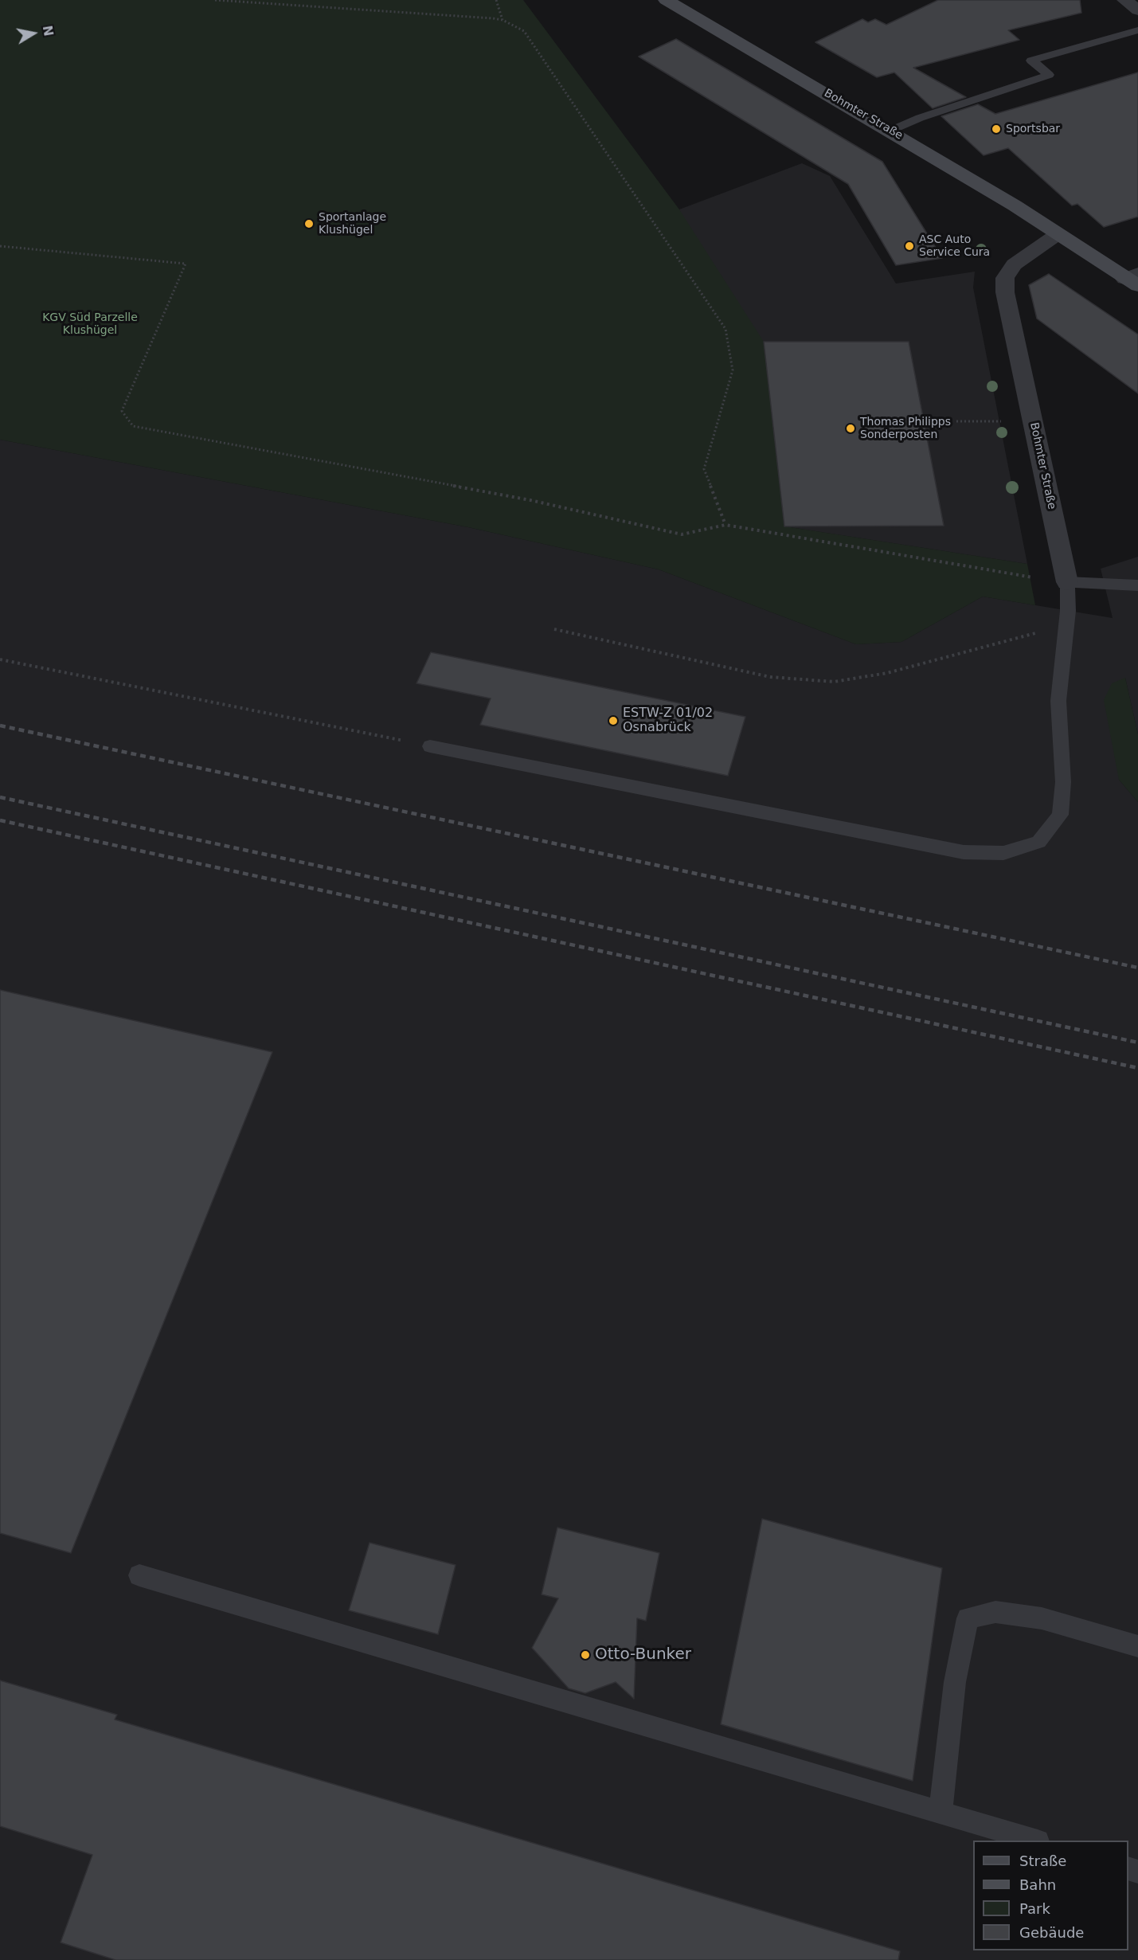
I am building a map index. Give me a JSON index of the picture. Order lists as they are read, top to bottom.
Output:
{
  "streets": {
    "main road": ["Bohmter Straße"]
  },
  "parks": ["KGV Süd Parzelle Klushügel"],
  "places": [
    "Sportsbar",
    "Sportanlage Klushügel",
    "ASC Auto Service Cura",
    "Thomas Philipps Sonderposten",
    "ESTW-Z 01/02 Osnabrück",
    "Otto-Bunker"
  ],
  "legend": [
    "Straße",
    "Bahn",
    "Park",
    "Gebäude"
  ],
  "north": "right"
}
